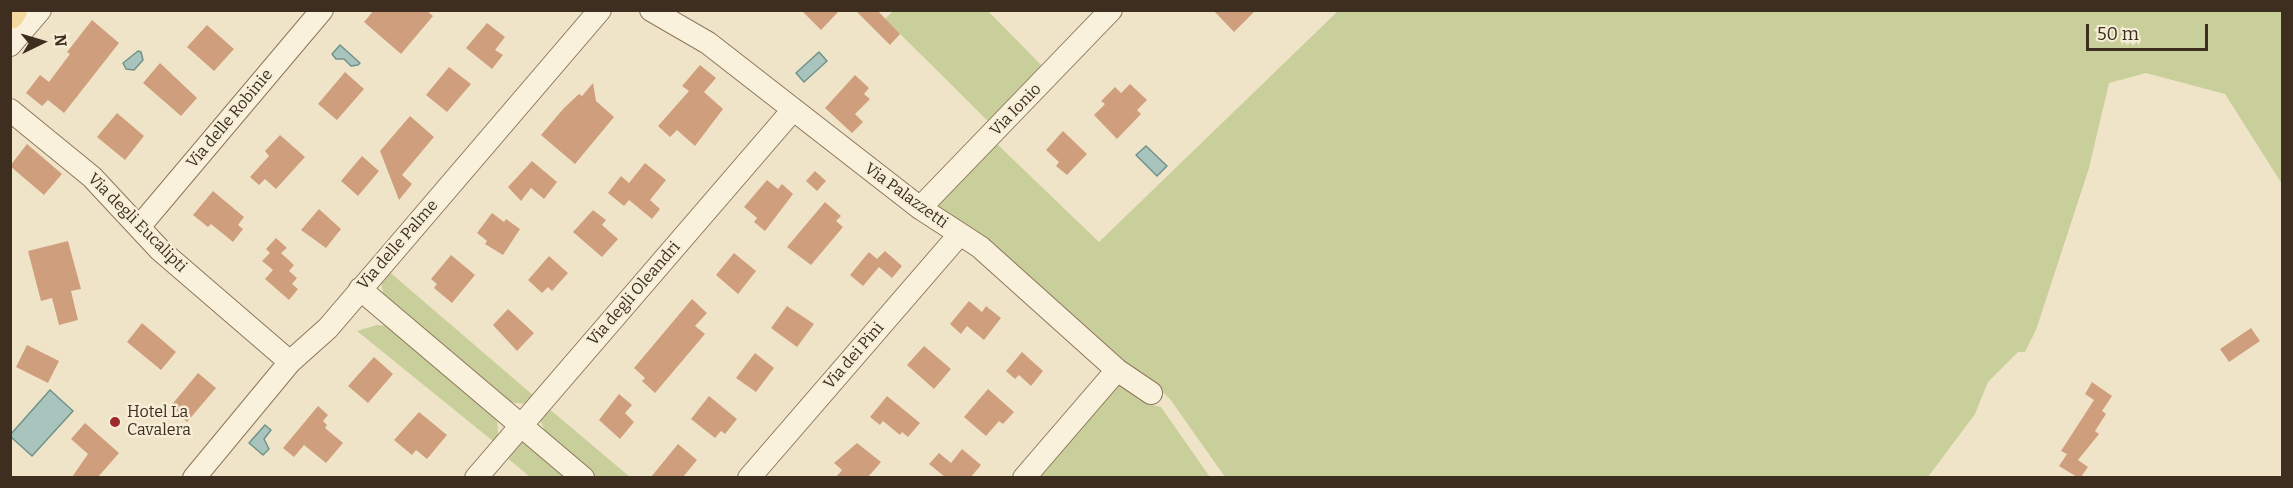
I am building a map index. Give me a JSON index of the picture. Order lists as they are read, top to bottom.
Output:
{
  "streets": {
    "street": [
      "Via Ionio",
      "Via delle Robinie",
      "Via Palazzetti",
      "Via degli Eucalipti",
      "Via delle Palme",
      "Via degli Oleandri",
      "Via dei Pini"
    ]
  },
  "crossings": [
    ["Via Ionio", "Via Palazzetti"],
    ["Via delle Robinie", "Via degli Eucalipti"],
    ["Via Palazzetti", "Via degli Oleandri"],
    ["Via Palazzetti", "Via dei Pini"],
    ["Via degli Eucalipti", "Via delle Palme"]
  ],
  "places": ["Hotel La Cavalera"],
  "scale_bar": "50 m",
  "north": "right"
}
